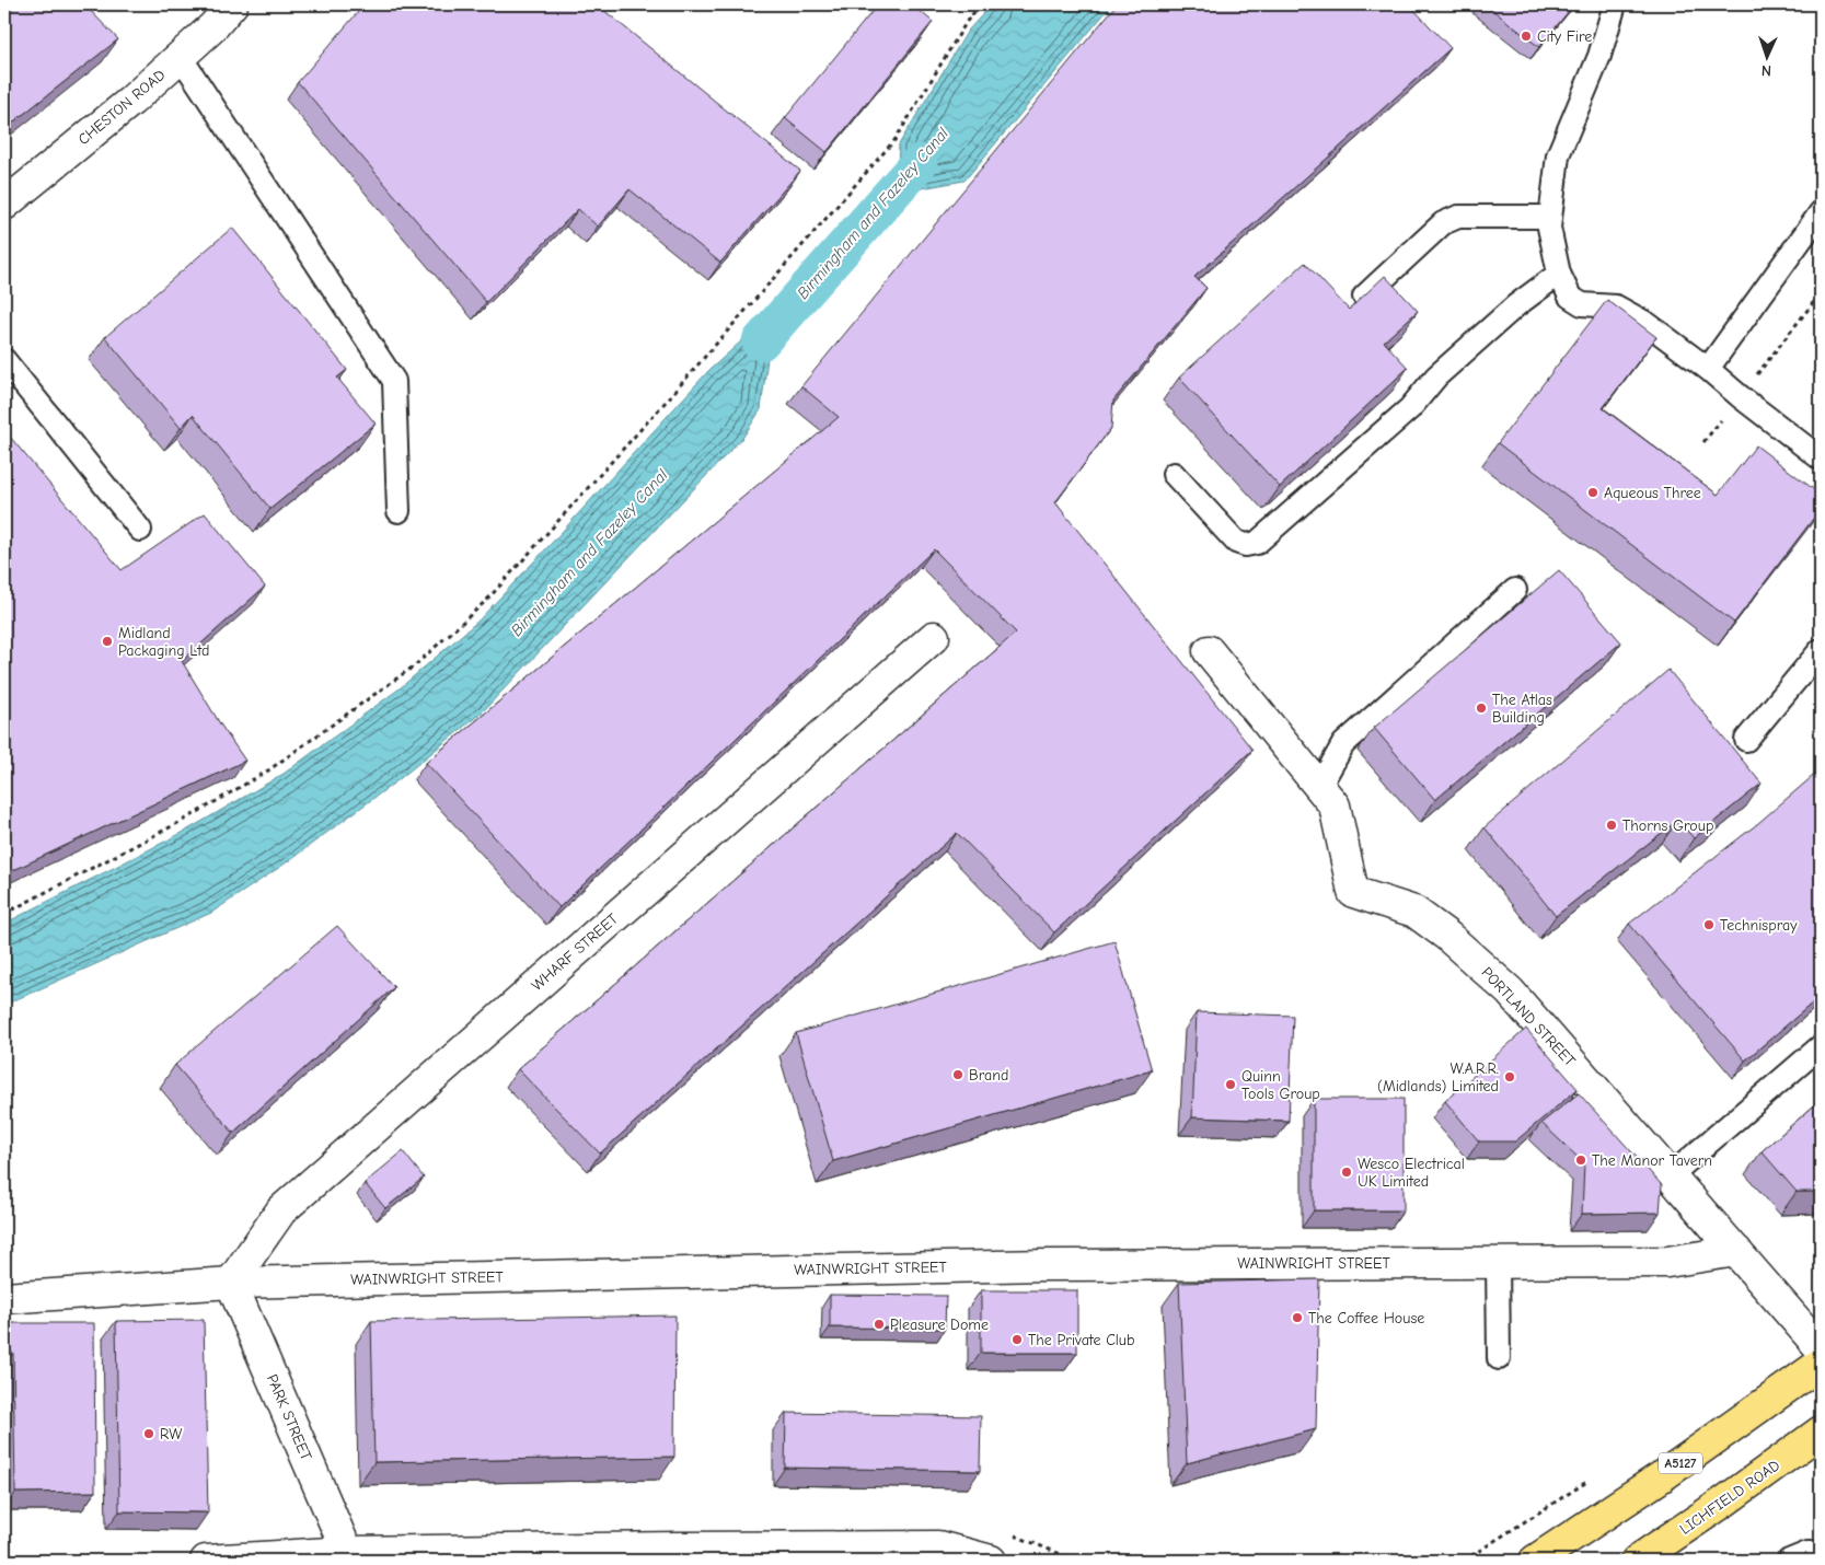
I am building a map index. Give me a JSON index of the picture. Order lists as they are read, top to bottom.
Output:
{
  "streets": {
    "main road": ["A5127", "LICHFIELD ROAD"],
    "street": [
      "CHESTON ROAD",
      "WHARF STREET",
      "PORTLAND STREET",
      "WAINWRIGHT STREET",
      "PARK STREET"
    ]
  },
  "crossings": [
    ["WHARF STREET", "WAINWRIGHT STREET"],
    ["WHARF STREET", "PARK STREET"],
    ["PORTLAND STREET", "WAINWRIGHT STREET"],
    ["WAINWRIGHT STREET", "PARK STREET"]
  ],
  "water": ["Birmingham and Fazeley Canal"],
  "places": [
    "City Fire",
    "Aqueous Three",
    "Midland Packaging Ltd",
    "The Atlas Building",
    "Thorns Group",
    "Technispray",
    "Brand",
    "W.A.R.R. (Midlands) Limited",
    "Quinn Tools Group",
    "The Manor Tavern",
    "Wesco Electrical UK Limited",
    "The Coffee House",
    "Pleasure Dome",
    "The Private Club",
    "RW"
  ],
  "north": "bottom"
}
